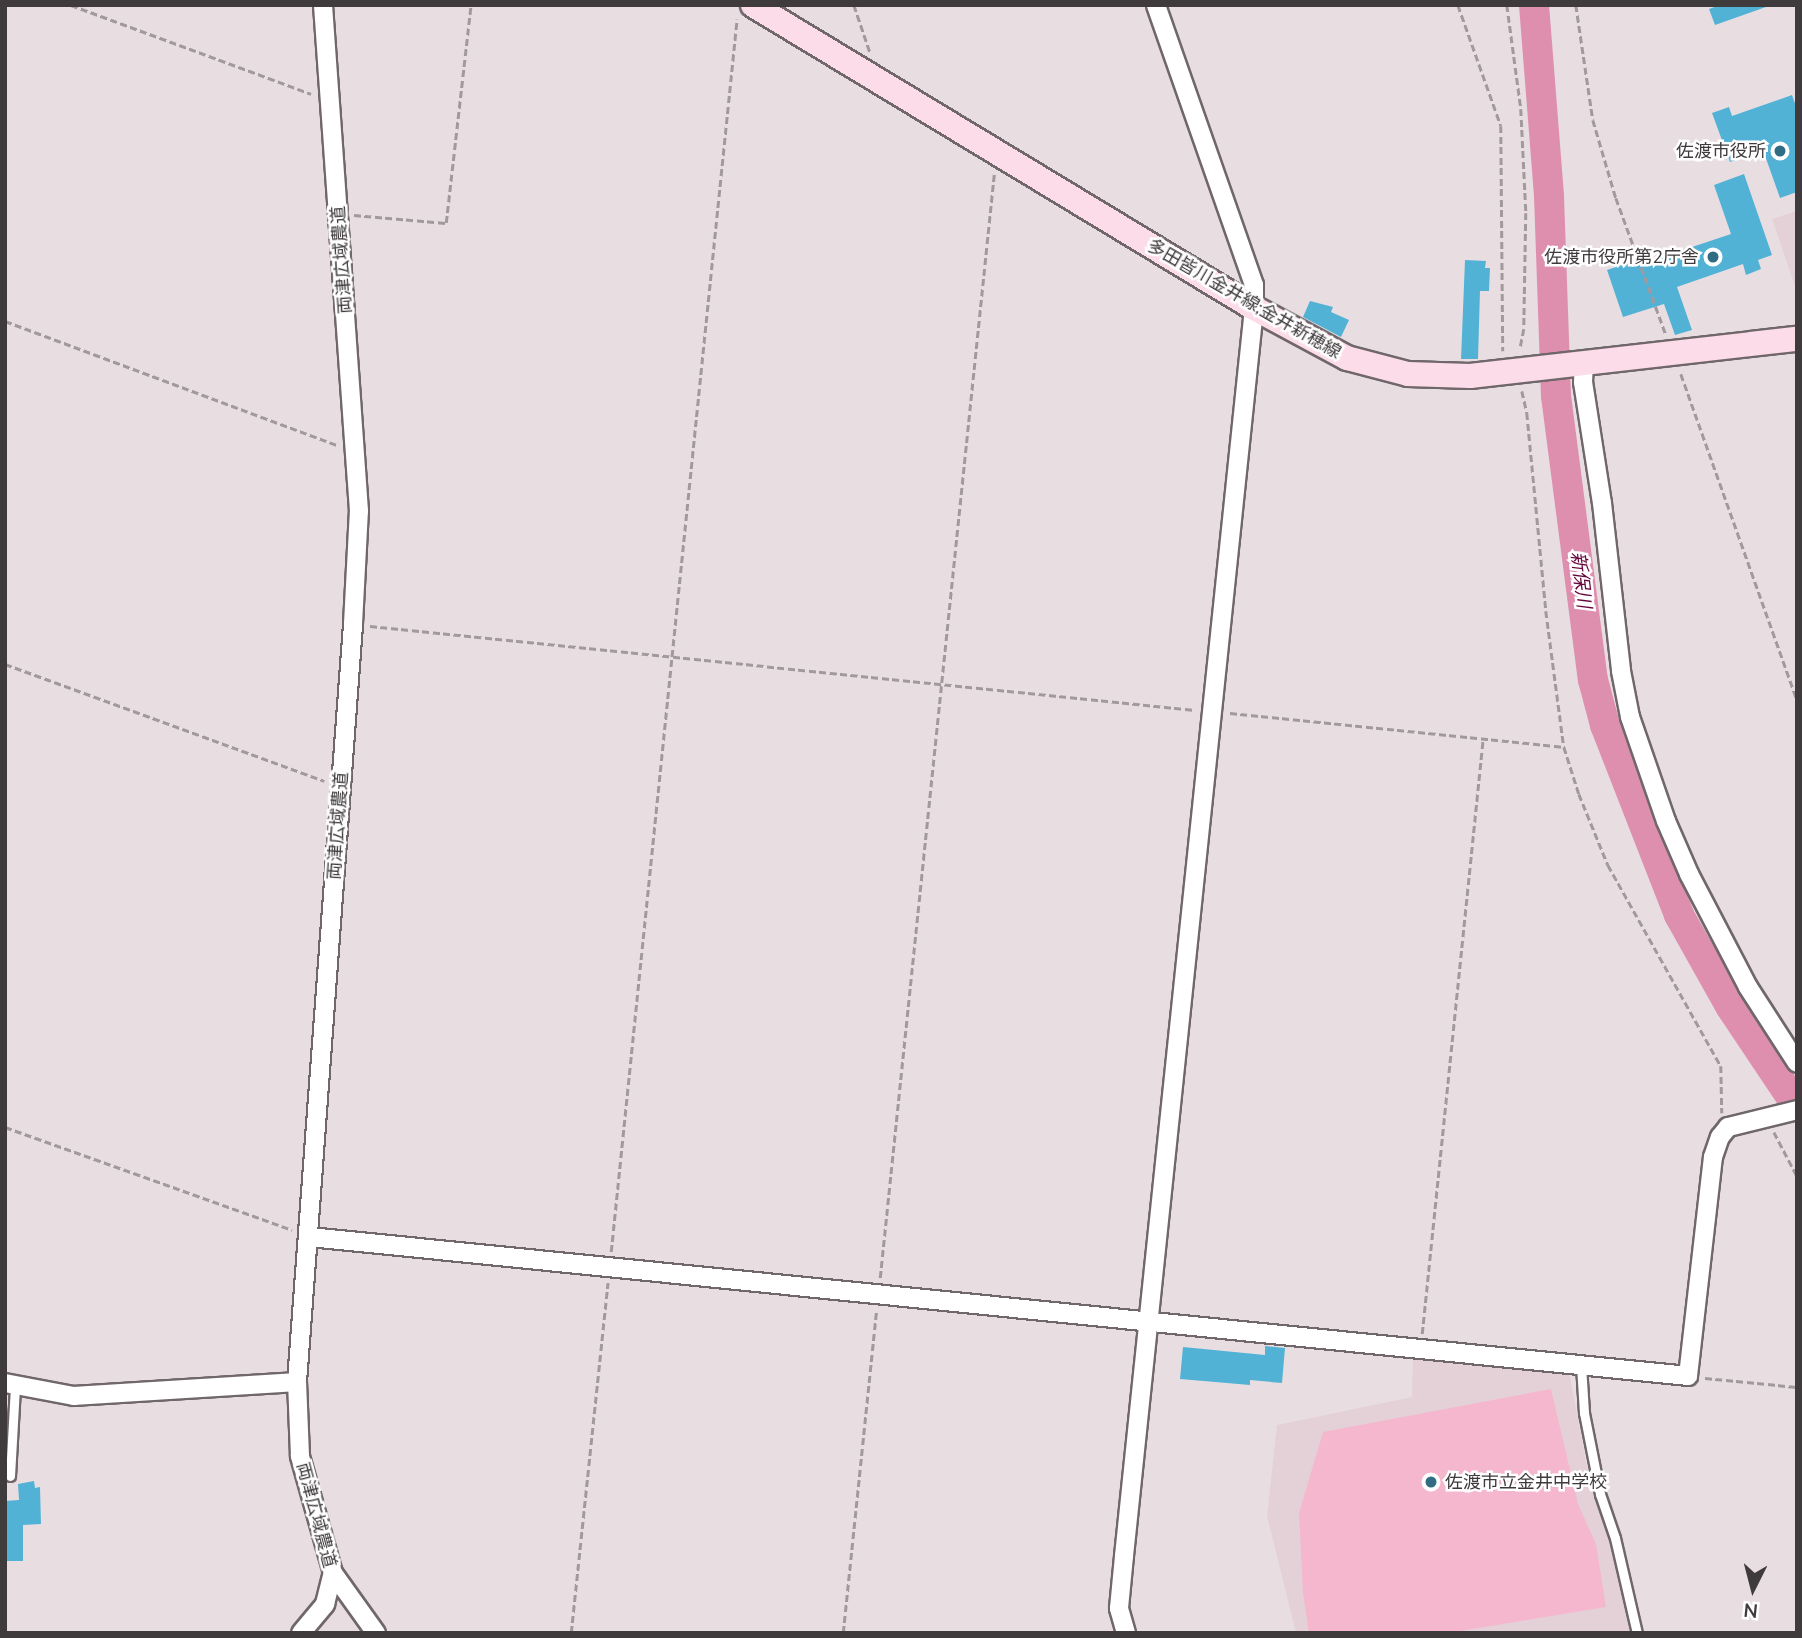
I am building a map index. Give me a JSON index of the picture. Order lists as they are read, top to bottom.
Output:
{
  "streets": {
    "main road": ["多田皆川金井線;金井新穂線"],
    "street": ["両津広域農道"]
  },
  "water": ["新保川"],
  "places": ["佐渡市役所", "佐渡市役所第2庁舎", "佐渡市立金井中学校"],
  "north": "bottom"
}
